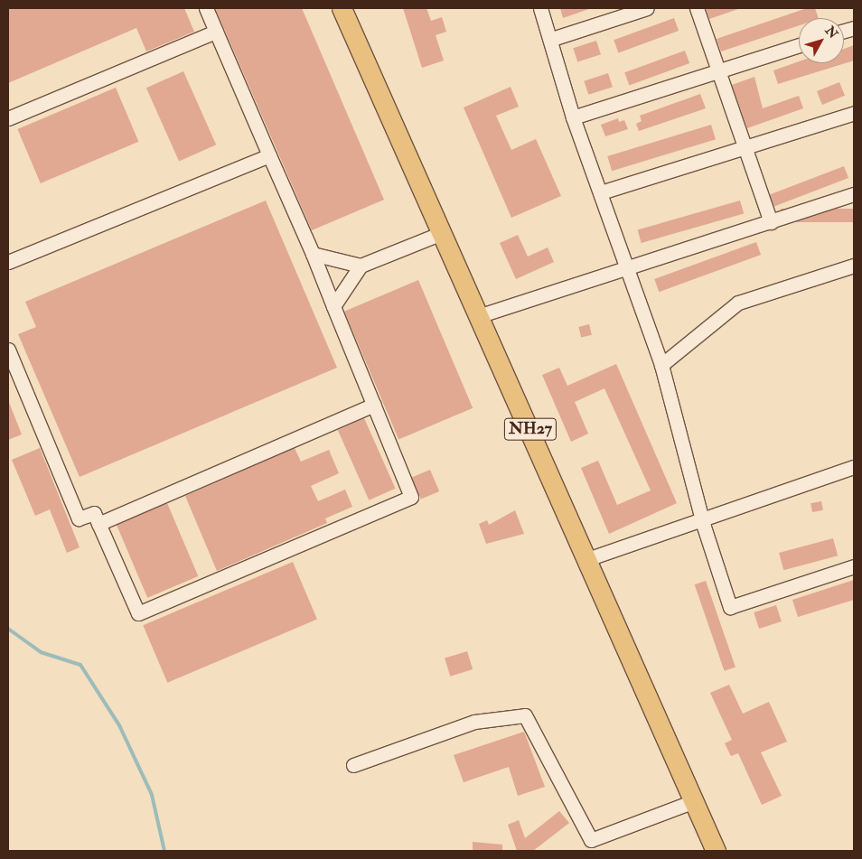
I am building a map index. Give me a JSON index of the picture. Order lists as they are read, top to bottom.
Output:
{
  "streets": {
    "highway": ["NH27"]
  },
  "north": "top right"
}
